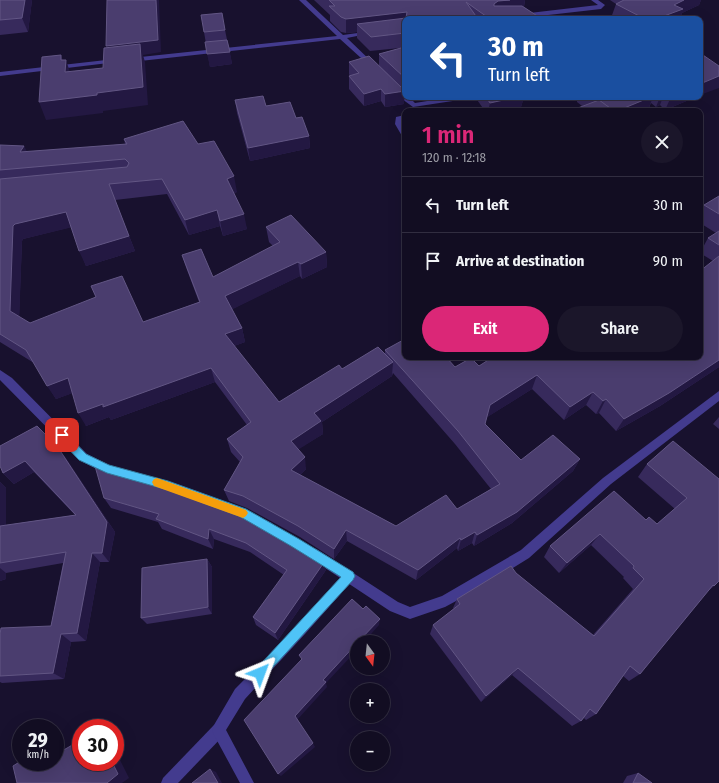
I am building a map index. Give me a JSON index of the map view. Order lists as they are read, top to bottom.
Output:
{
  "north": "bottom",
  "page": {
    "turn": ["30 m", "Turn left"],
    "heading": ["1 min", "120 m · 12:18"],
    "list": [
      {
        "name": "Turn left",
        "value": "30 m"
      },
      {
        "name": "Arrive at destination",
        "value": "90 m"
      }
    ],
    "buttons": ["Exit", "Share"],
    "map_buttons": ["+", "−"],
    "speed": "29 km/h",
    "limit": "30"
  }
}
